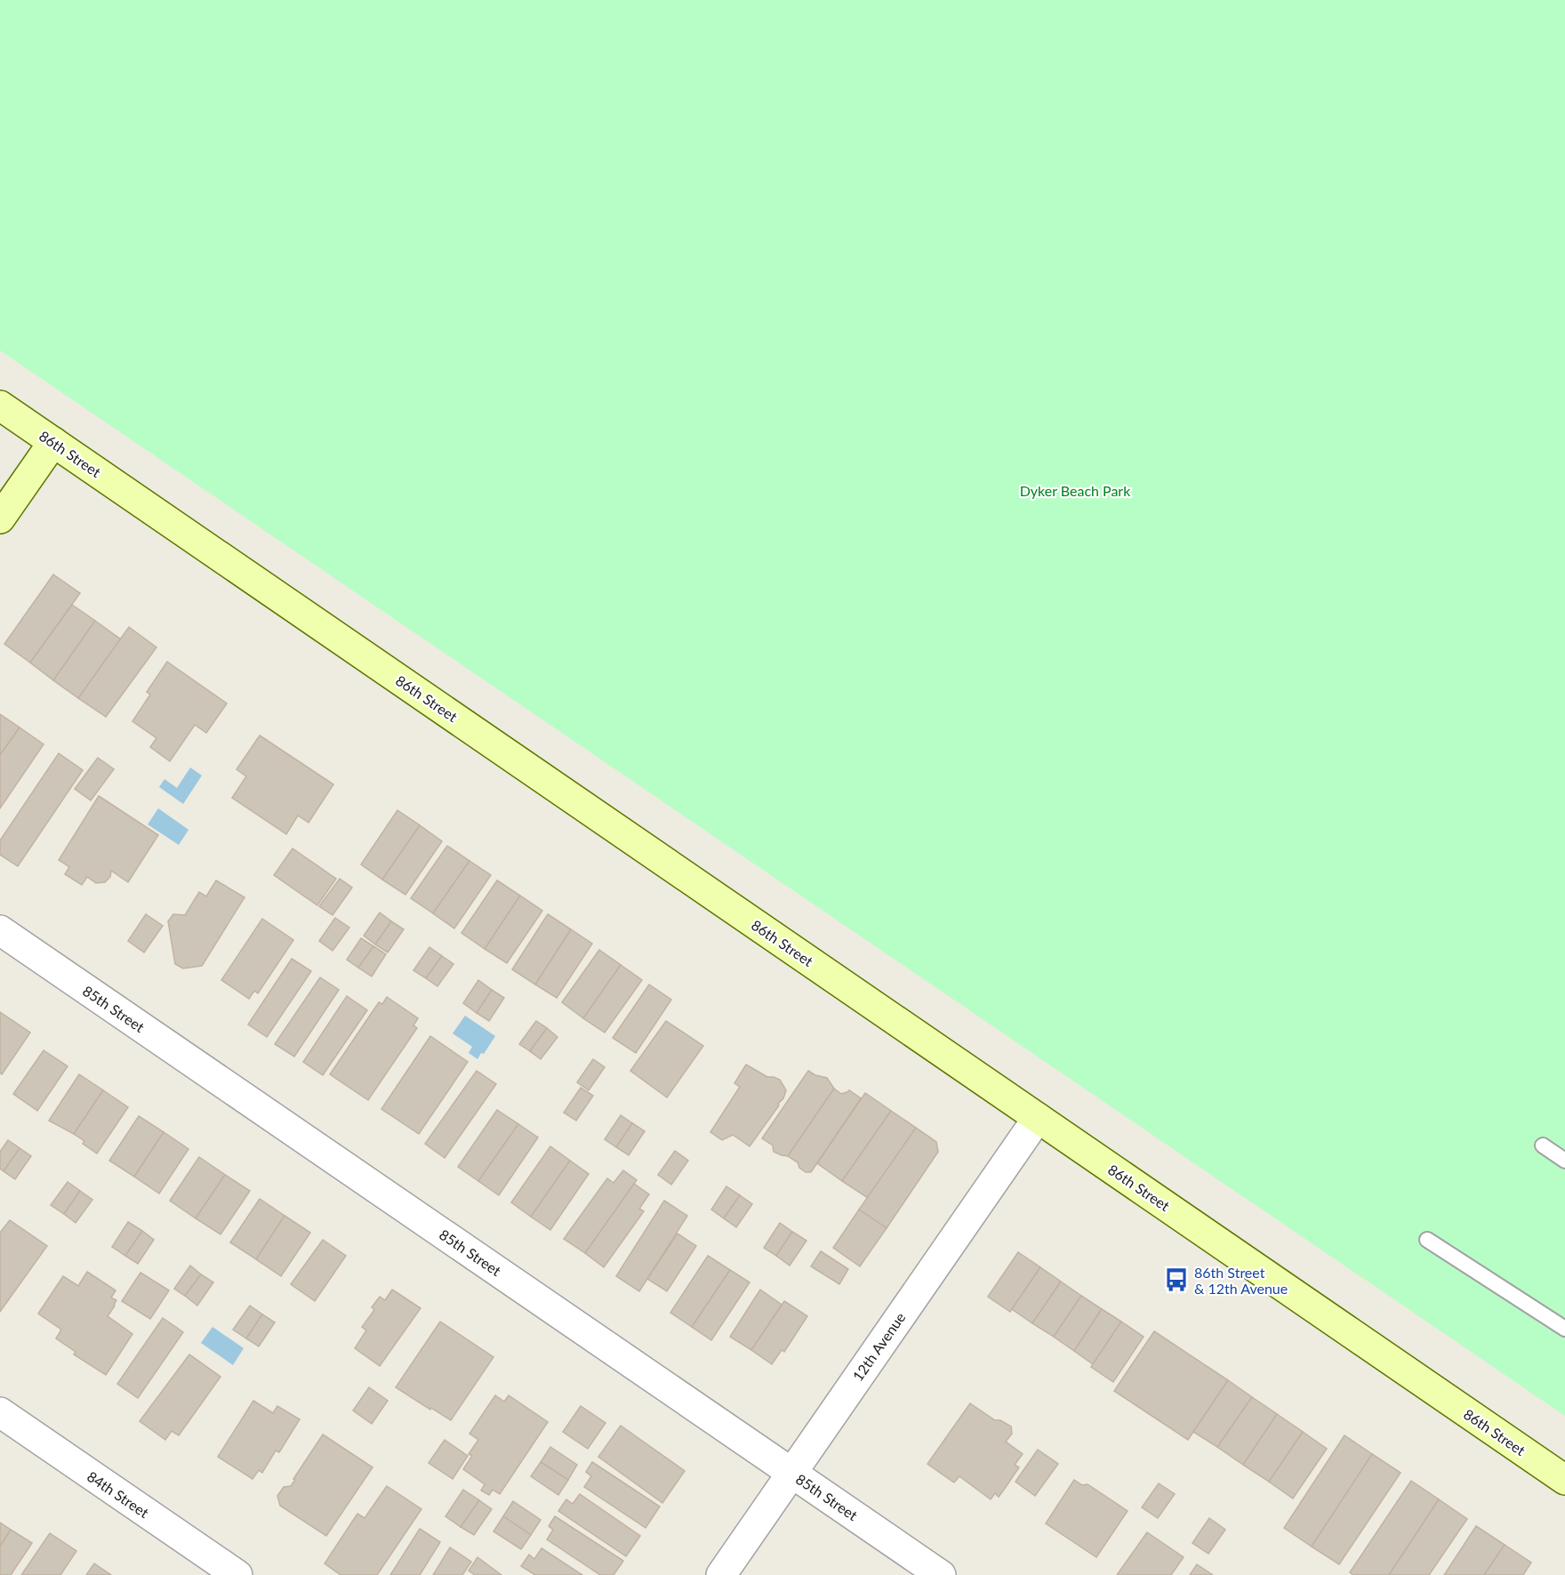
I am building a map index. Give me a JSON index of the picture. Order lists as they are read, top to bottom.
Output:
{
  "streets": {
    "main road": ["86th Street"],
    "street": ["85th Street", "12th Avenue", "84th Street"]
  },
  "crossings": [
    ["86th Street", "12th Avenue"],
    ["85th Street", "12th Avenue"]
  ],
  "parks": ["Dyker Beach Park"],
  "places": {
    "bus stop": ["86th Street & 12th Avenue"]
  }
}
